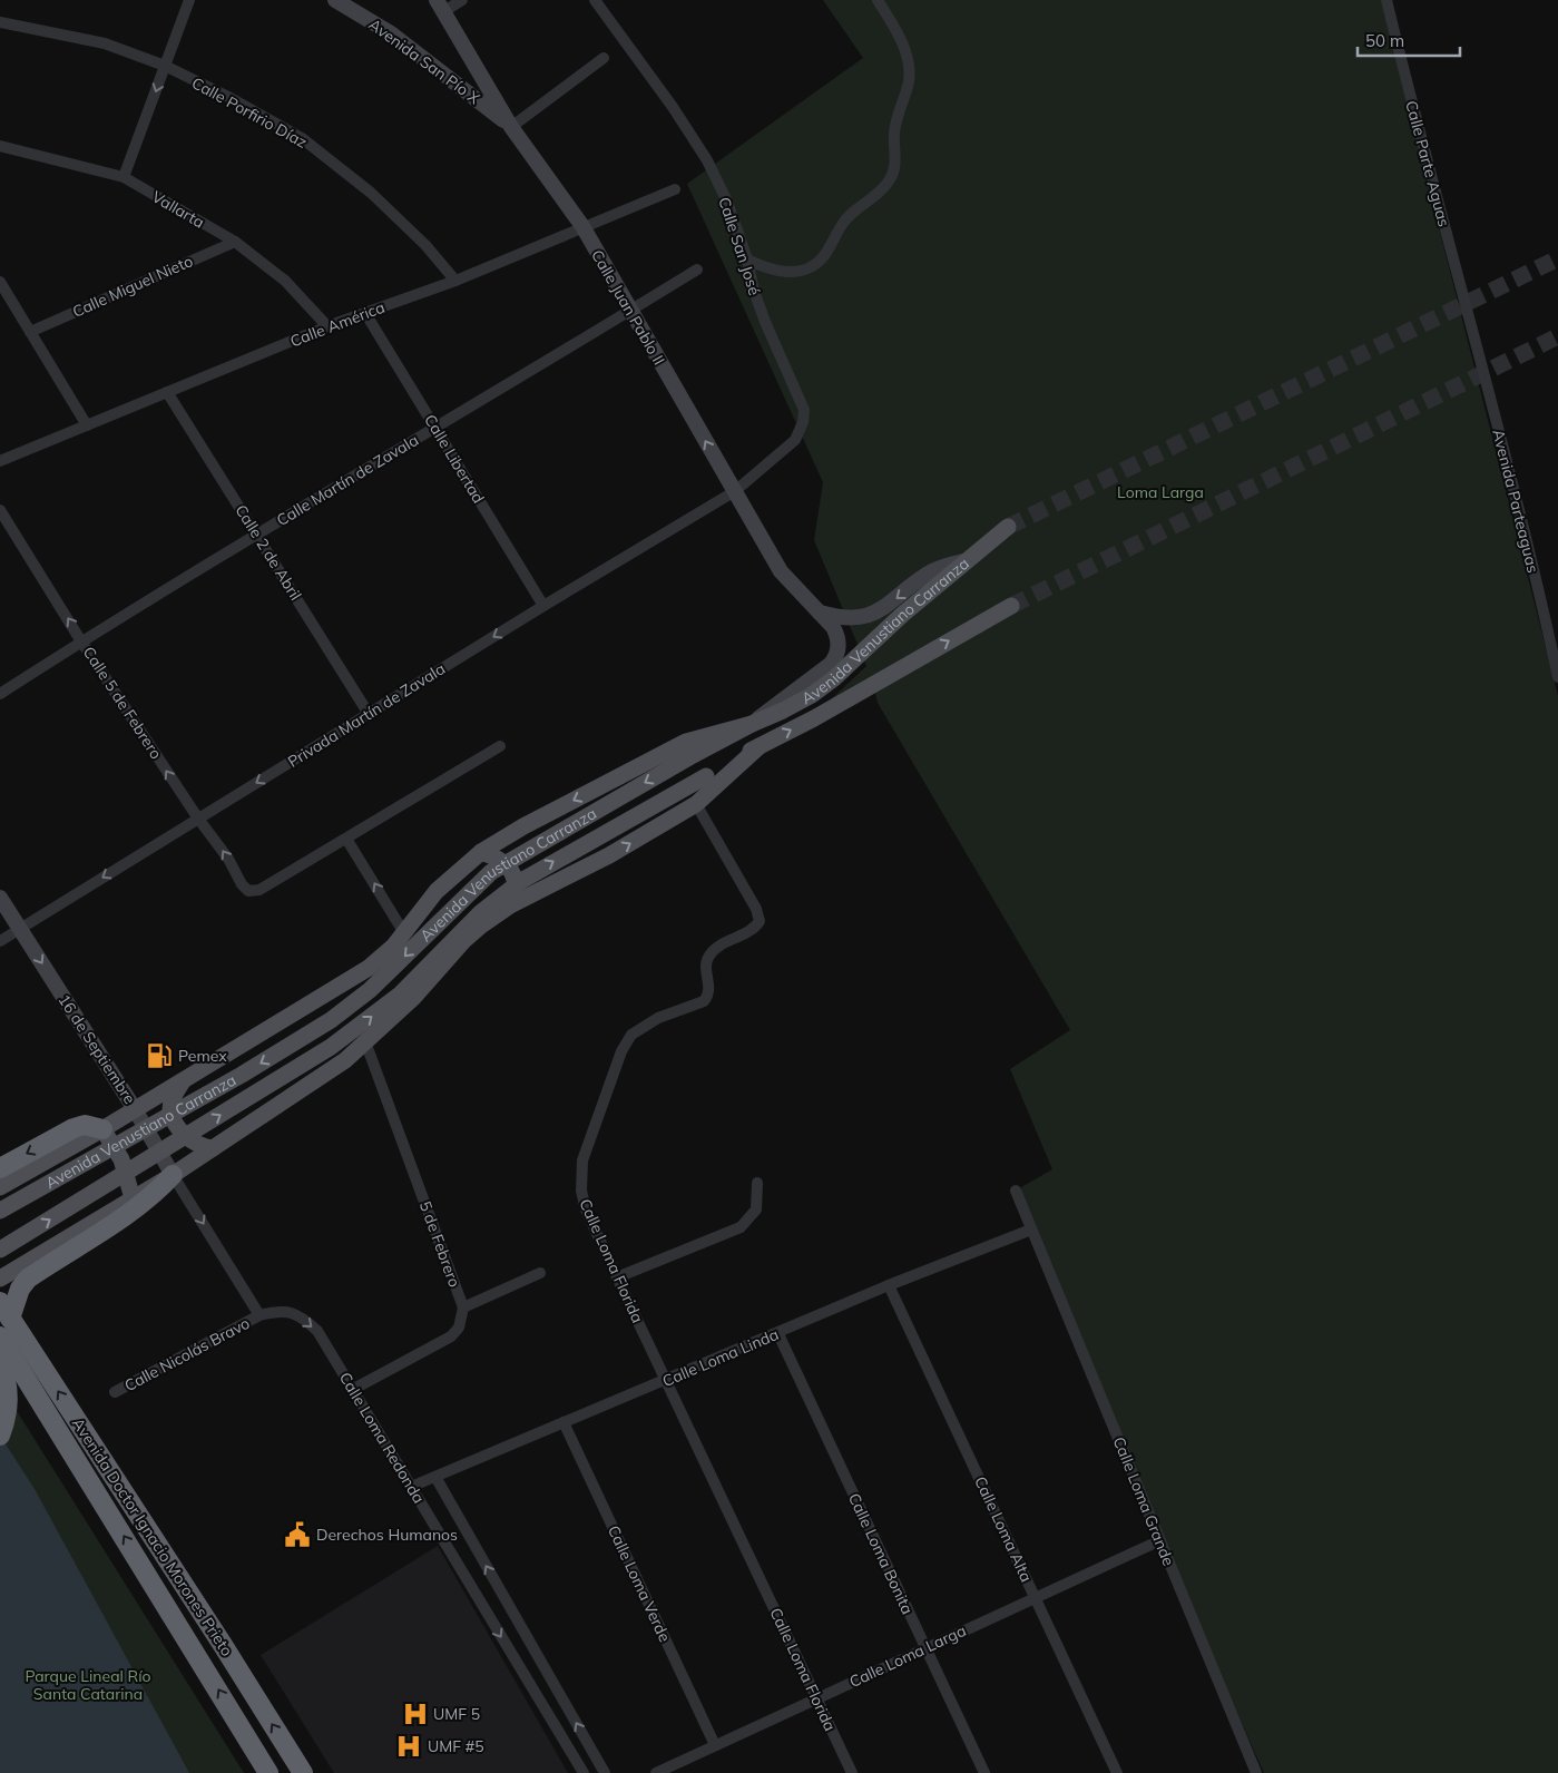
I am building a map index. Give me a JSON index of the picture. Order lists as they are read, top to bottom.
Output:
{
  "streets": {
    "highway": ["Avenida Doctor Ignacio Morones Prieto"],
    "main road": ["Avenida Venustiano Carranza"],
    "street": [
      "Avenida San Pío X",
      "Calle Porfirio Díaz",
      "Calle Parte Aguas",
      "Vallarta",
      "Calle San José",
      "Calle Miguel Nieto",
      "Calle Juan Pablo II",
      "Calle América",
      "Calle Libertad",
      "Calle Martín de Zavala",
      "Avenida Parteaguas",
      "Calle 2 de Abril",
      "Calle 5 de Febrero",
      "Privada Martín de Zavala",
      "16 de Septiembre",
      "5 de Febrero",
      "Calle Loma Florida",
      "Calle Nicolás Bravo",
      "Calle Loma Linda",
      "Calle Loma Redonda",
      "Calle Loma Grande",
      "Calle Loma Alta",
      "Calle Loma Bonita",
      "Calle Loma Verde",
      "Calle Loma Larga"
    ]
  },
  "crossings": [
    ["Avenida San Pío X", "Calle Juan Pablo II"],
    ["Calle Porfirio Díaz", "Calle América"],
    ["Calle Parte Aguas", "Avenida Parteaguas"],
    ["Vallarta", "Calle Miguel Nieto"],
    ["Vallarta", "Calle América"],
    ["Calle San José", "Calle Juan Pablo II"],
    ["Calle San José", "Privada Martín de Zavala"],
    ["Calle Juan Pablo II", "Calle América"],
    ["Calle Juan Pablo II", "Calle Martín de Zavala"],
    ["Calle Juan Pablo II", "Avenida Venustiano Carranza"],
    ["Calle Juan Pablo II", "Privada Martín de Zavala"],
    ["Calle América", "Calle Libertad"],
    ["Calle América", "Calle 2 de Abril"],
    ["Calle Libertad", "Calle Martín de Zavala"],
    ["Calle Libertad", "Privada Martín de Zavala"],
    ["Calle Martín de Zavala", "Calle 2 de Abril"],
    ["Calle Martín de Zavala", "Calle 5 de Febrero"],
    ["Calle 2 de Abril", "Privada Martín de Zavala"],
    ["Calle 5 de Febrero", "Privada Martín de Zavala"],
    ["Privada Martín de Zavala", "16 de Septiembre"],
    ["16 de Septiembre", "Calle Nicolás Bravo"],
    ["16 de Septiembre", "Calle Loma Redonda"],
    ["5 de Febrero", "Calle Loma Redonda"],
    ["Calle Loma Florida", "Calle Loma Linda"],
    ["Calle Loma Florida", "Calle Loma Larga"],
    ["Calle Nicolás Bravo", "Calle Loma Redonda"],
    ["Calle Loma Linda", "Calle Loma Redonda"],
    ["Calle Loma Linda", "Calle Loma Grande"],
    ["Calle Loma Linda", "Calle Loma Alta"],
    ["Calle Loma Linda", "Calle Loma Bonita"],
    ["Calle Loma Linda", "Calle Loma Verde"],
    ["Calle Loma Grande", "Calle Loma Larga"],
    ["Calle Loma Alta", "Calle Loma Larga"],
    ["Calle Loma Bonita", "Calle Loma Larga"],
    ["Calle Loma Verde", "Calle Loma Larga"]
  ],
  "one_way": [
    "Calle 5 de Febrero",
    "Privada Martín de Zavala",
    "16 de Septiembre",
    "Avenida Doctor Ignacio Morones Prieto"
  ],
  "parks": ["Loma Larga", "Parque Lineal Río Santa Catarina"],
  "places": {
    "fuel station": ["Pemex"],
    "public building": ["Derechos Humanos"],
    "hospital": ["UMF 5", "UMF #5"]
  },
  "scale_bar": "50 m"
}
